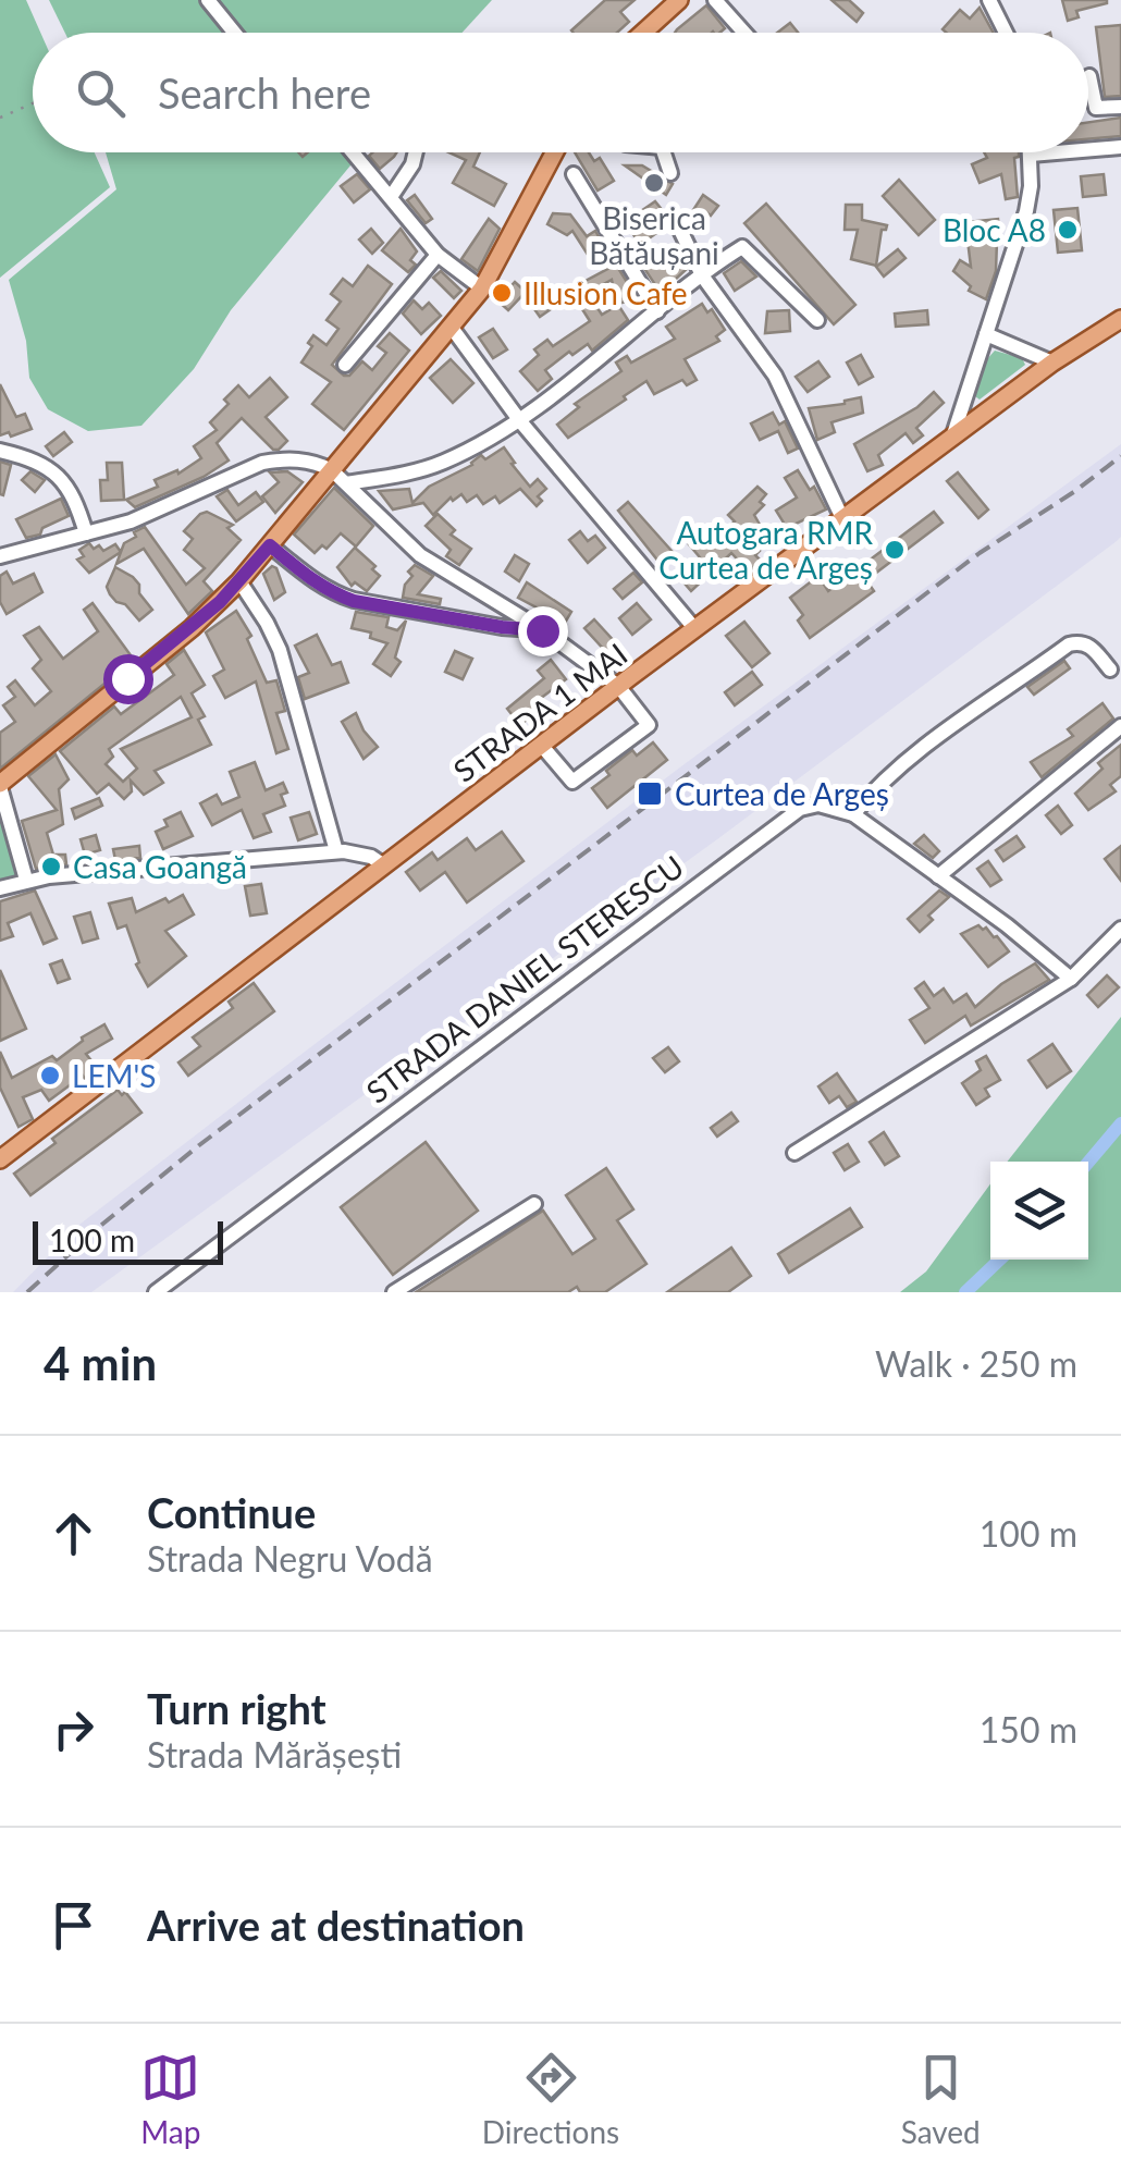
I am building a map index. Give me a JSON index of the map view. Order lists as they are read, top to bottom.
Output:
{
  "streets": {
    "main road": ["STRADA 1 MAI"],
    "street": ["STRADA DANIEL STERESCU"]
  },
  "places": {
    "other": [
      "Biserica Bătăușani",
      "Bloc A8",
      "Illusion Cafe",
      "Autogara RMR Curtea de Argeș",
      "Casa Goangă",
      "LEM'S"
    ],
    "transit": ["Curtea de Argeș"]
  },
  "scale_bar": "100 m",
  "page": {
    "search": "Search here",
    "scale": "100 m",
    "heading": ["4 min", "Walk · 250 m"],
    "list": [
      ["Continue", "Strada Negru Vodă", "100 m"],
      ["Turn right", "Strada Mărășești", "150 m"],
      "Arrive at destination"
    ],
    "nav": ["Map", "Directions", "Saved"]
  }
}
